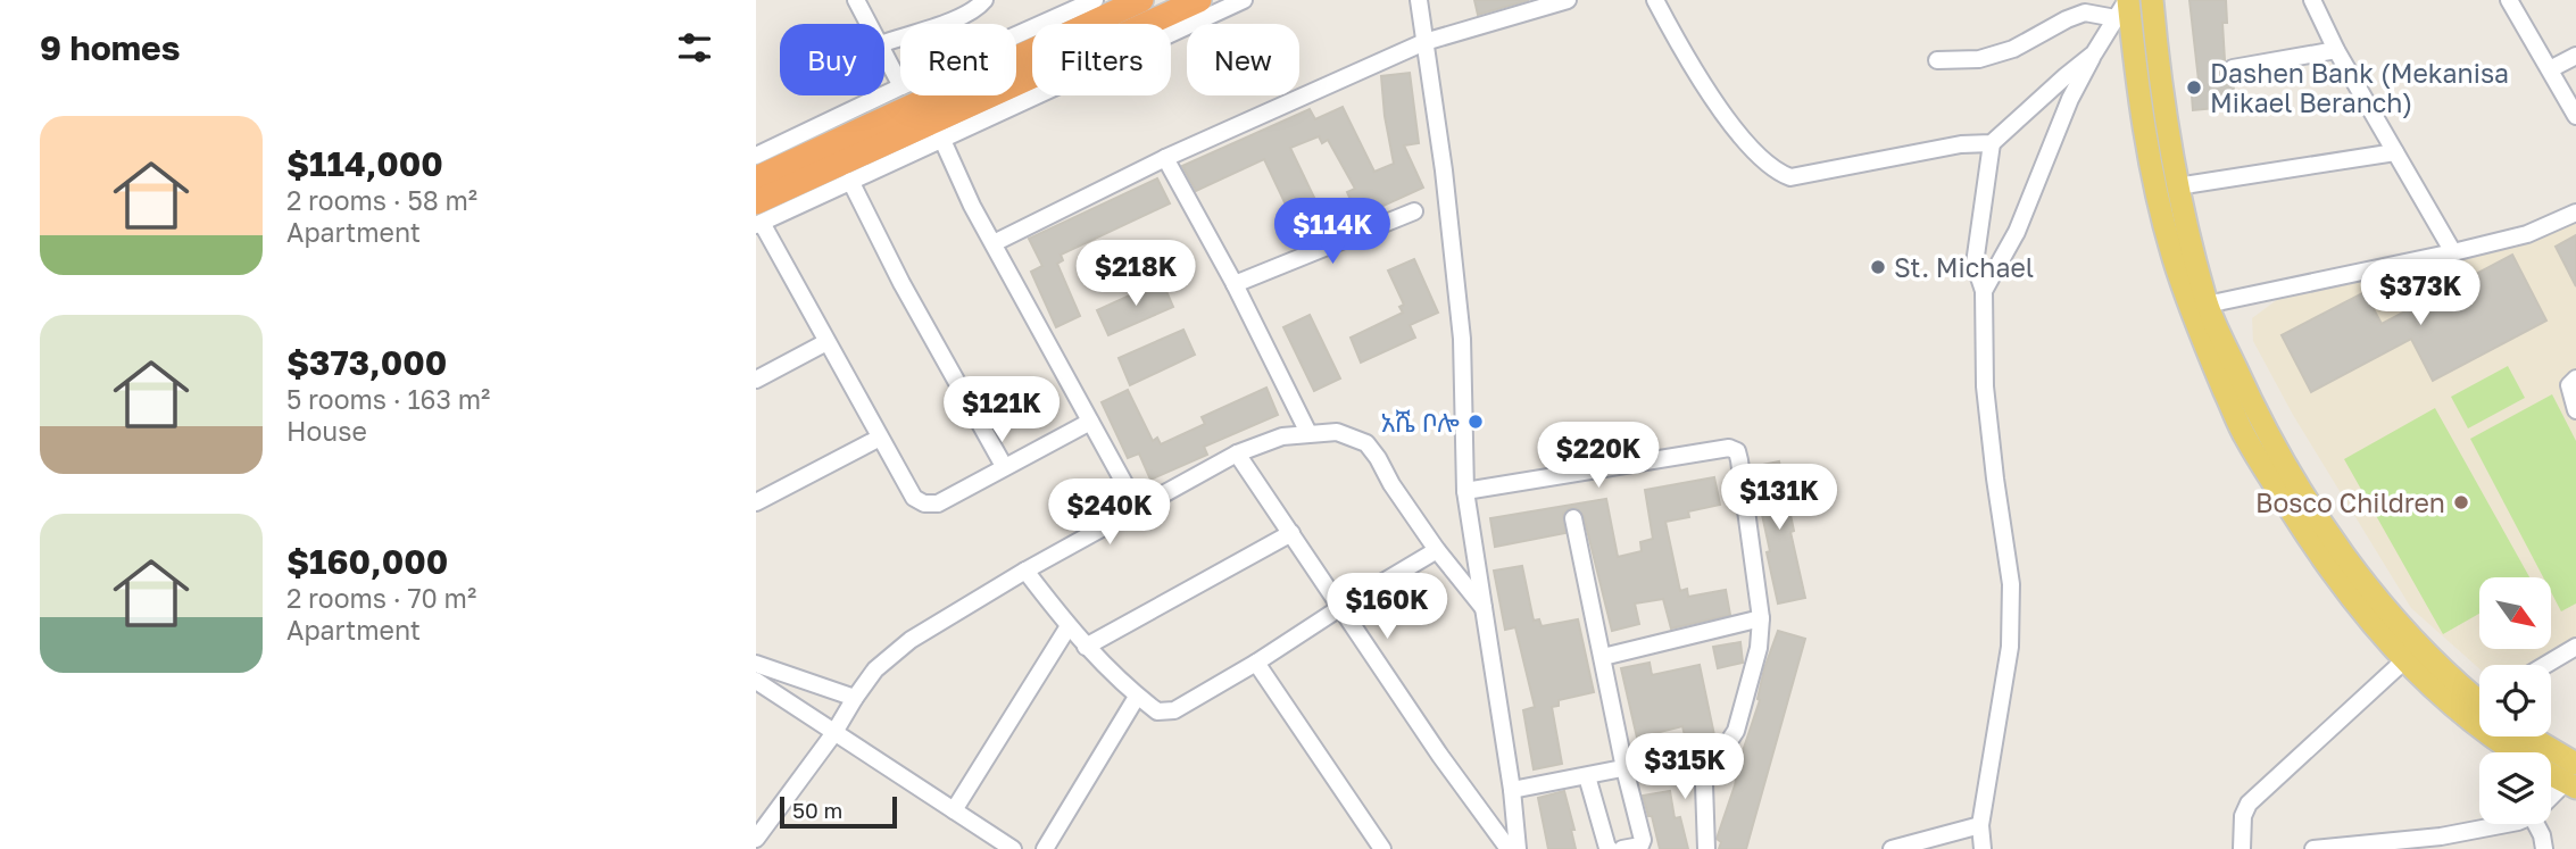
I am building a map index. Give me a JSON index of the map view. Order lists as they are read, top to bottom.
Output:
{
  "places": [
    "Dashen Bank (Mekanisa Mikael Beranch)",
    "St. Michael",
    "አሼ ቦሎ",
    "Bosco Children"
  ],
  "scale_bar": "50 m",
  "north": "bottom right",
  "page": {
    "heading": "9 homes",
    "chip": [
      "Buy",
      "Rent",
      "Filters",
      "New"
    ],
    "list": [
      {
        "name": "$114,000",
        "note": "2 rooms · 58 m² · Apartment"
      },
      {
        "name": "$373,000",
        "note": "5 rooms · 163 m² · House"
      },
      {
        "name": "$160,000",
        "note": "2 rooms · 70 m² · Apartment"
      }
    ],
    "price": [
      "$114K",
      "$218K",
      "$373K",
      "$121K",
      "$220K",
      "$131K",
      "$240K",
      "$160K",
      "$315K"
    ],
    "scale": "50 m"
  }
}
